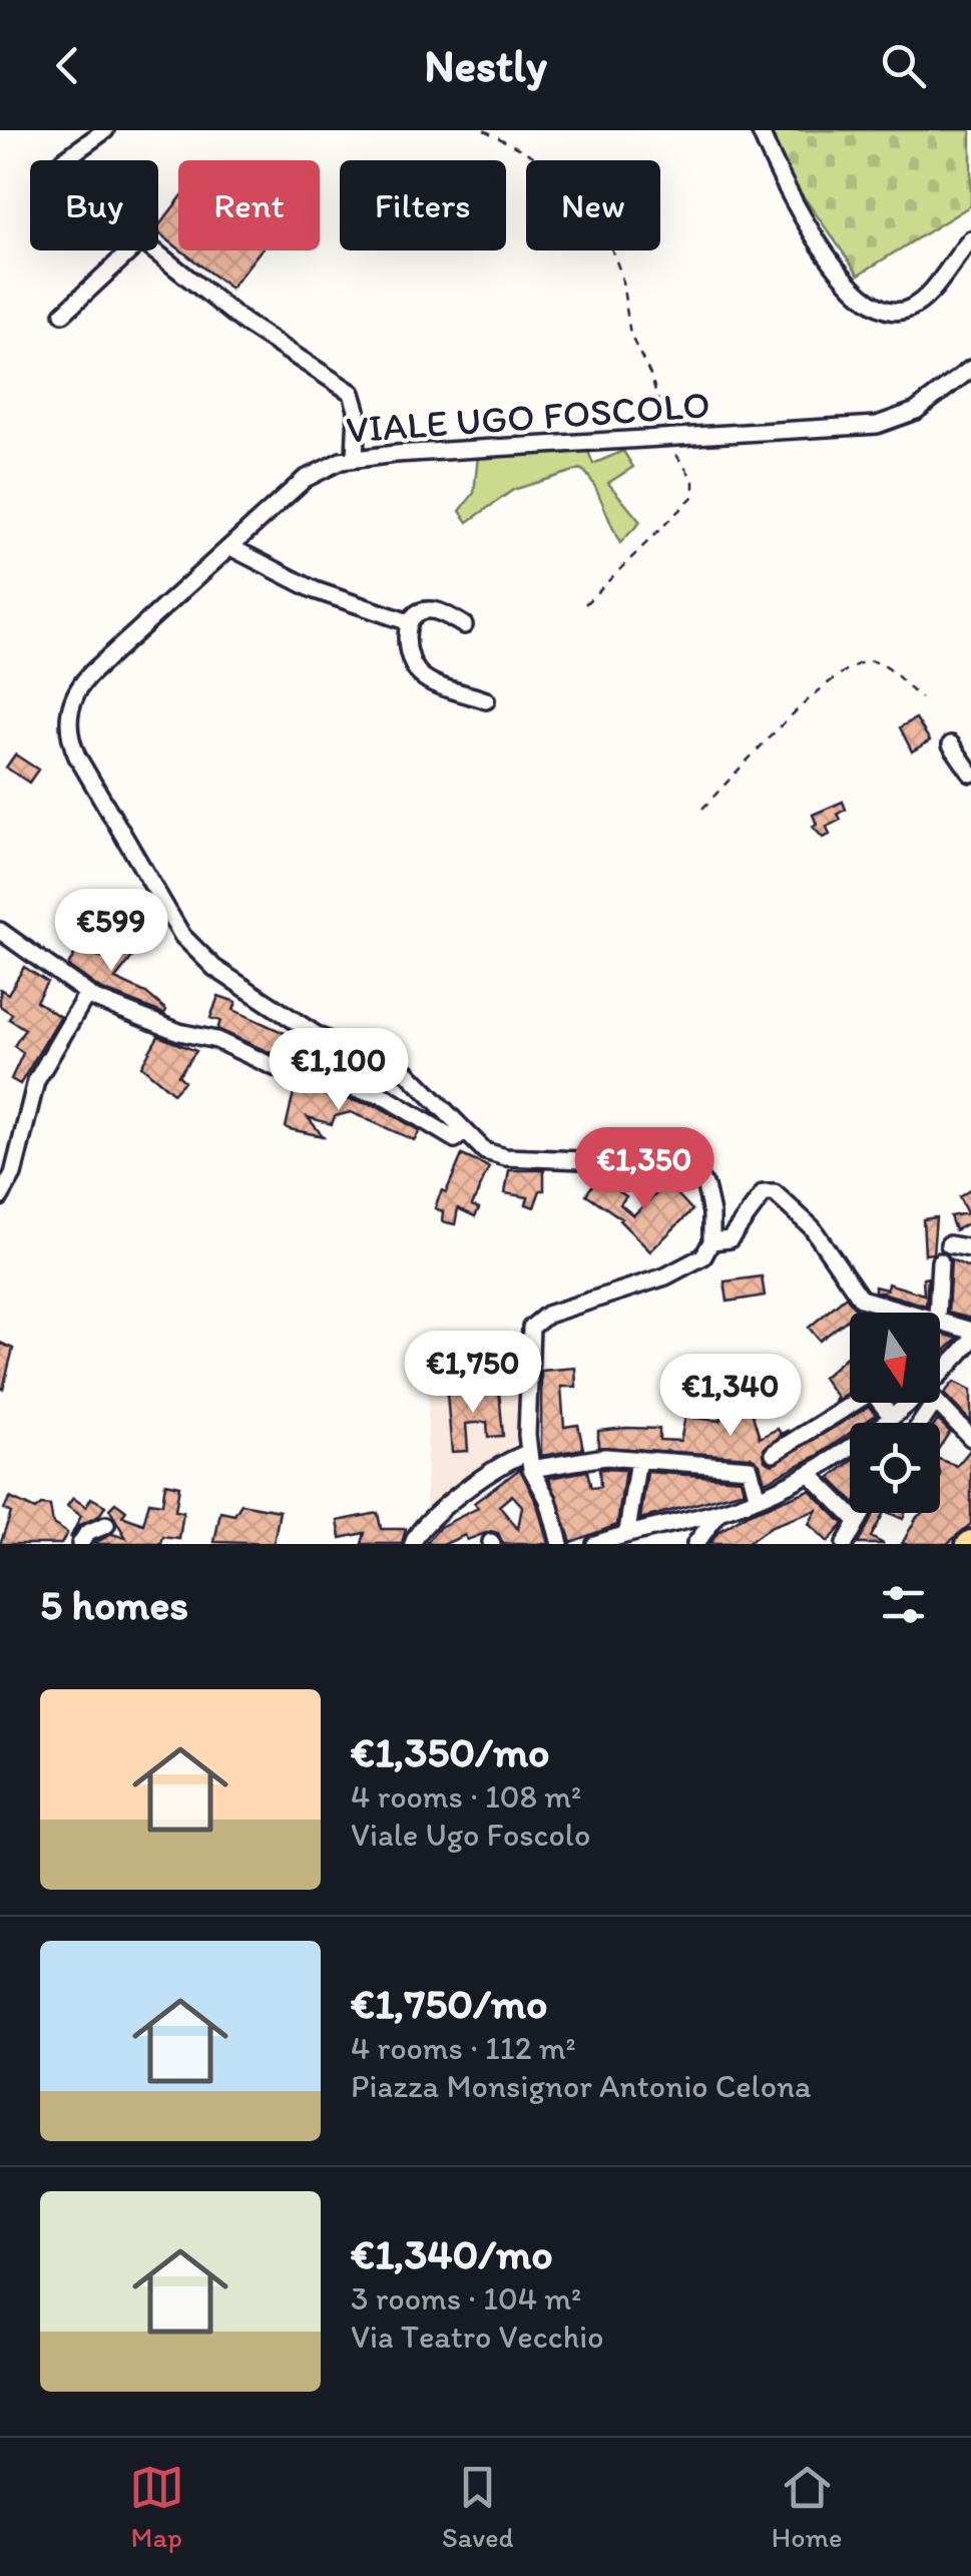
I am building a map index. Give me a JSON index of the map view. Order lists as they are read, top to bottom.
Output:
{
  "streets": {
    "street": ["VIALE UGO FOSCOLO"]
  },
  "north": "bottom",
  "page": {
    "header": "Nestly",
    "chip": [
      "Buy",
      "Rent",
      "Filters",
      "New"
    ],
    "price": [
      "€599",
      "€1,100",
      "€1,350",
      "€1,750",
      "€1,340"
    ],
    "heading": "5 homes",
    "list": [
      {
        "name": "€1,350/mo",
        "note": "4 rooms · 108 m² · Viale Ugo Foscolo"
      },
      {
        "name": "€1,750/mo",
        "note": "4 rooms · 112 m² · Piazza Monsignor Antonio Celona"
      },
      {
        "name": "€1,340/mo",
        "note": "3 rooms · 104 m² · Via Teatro Vecchio"
      }
    ],
    "tabs": ["Map", "Saved", "Home"]
  }
}
